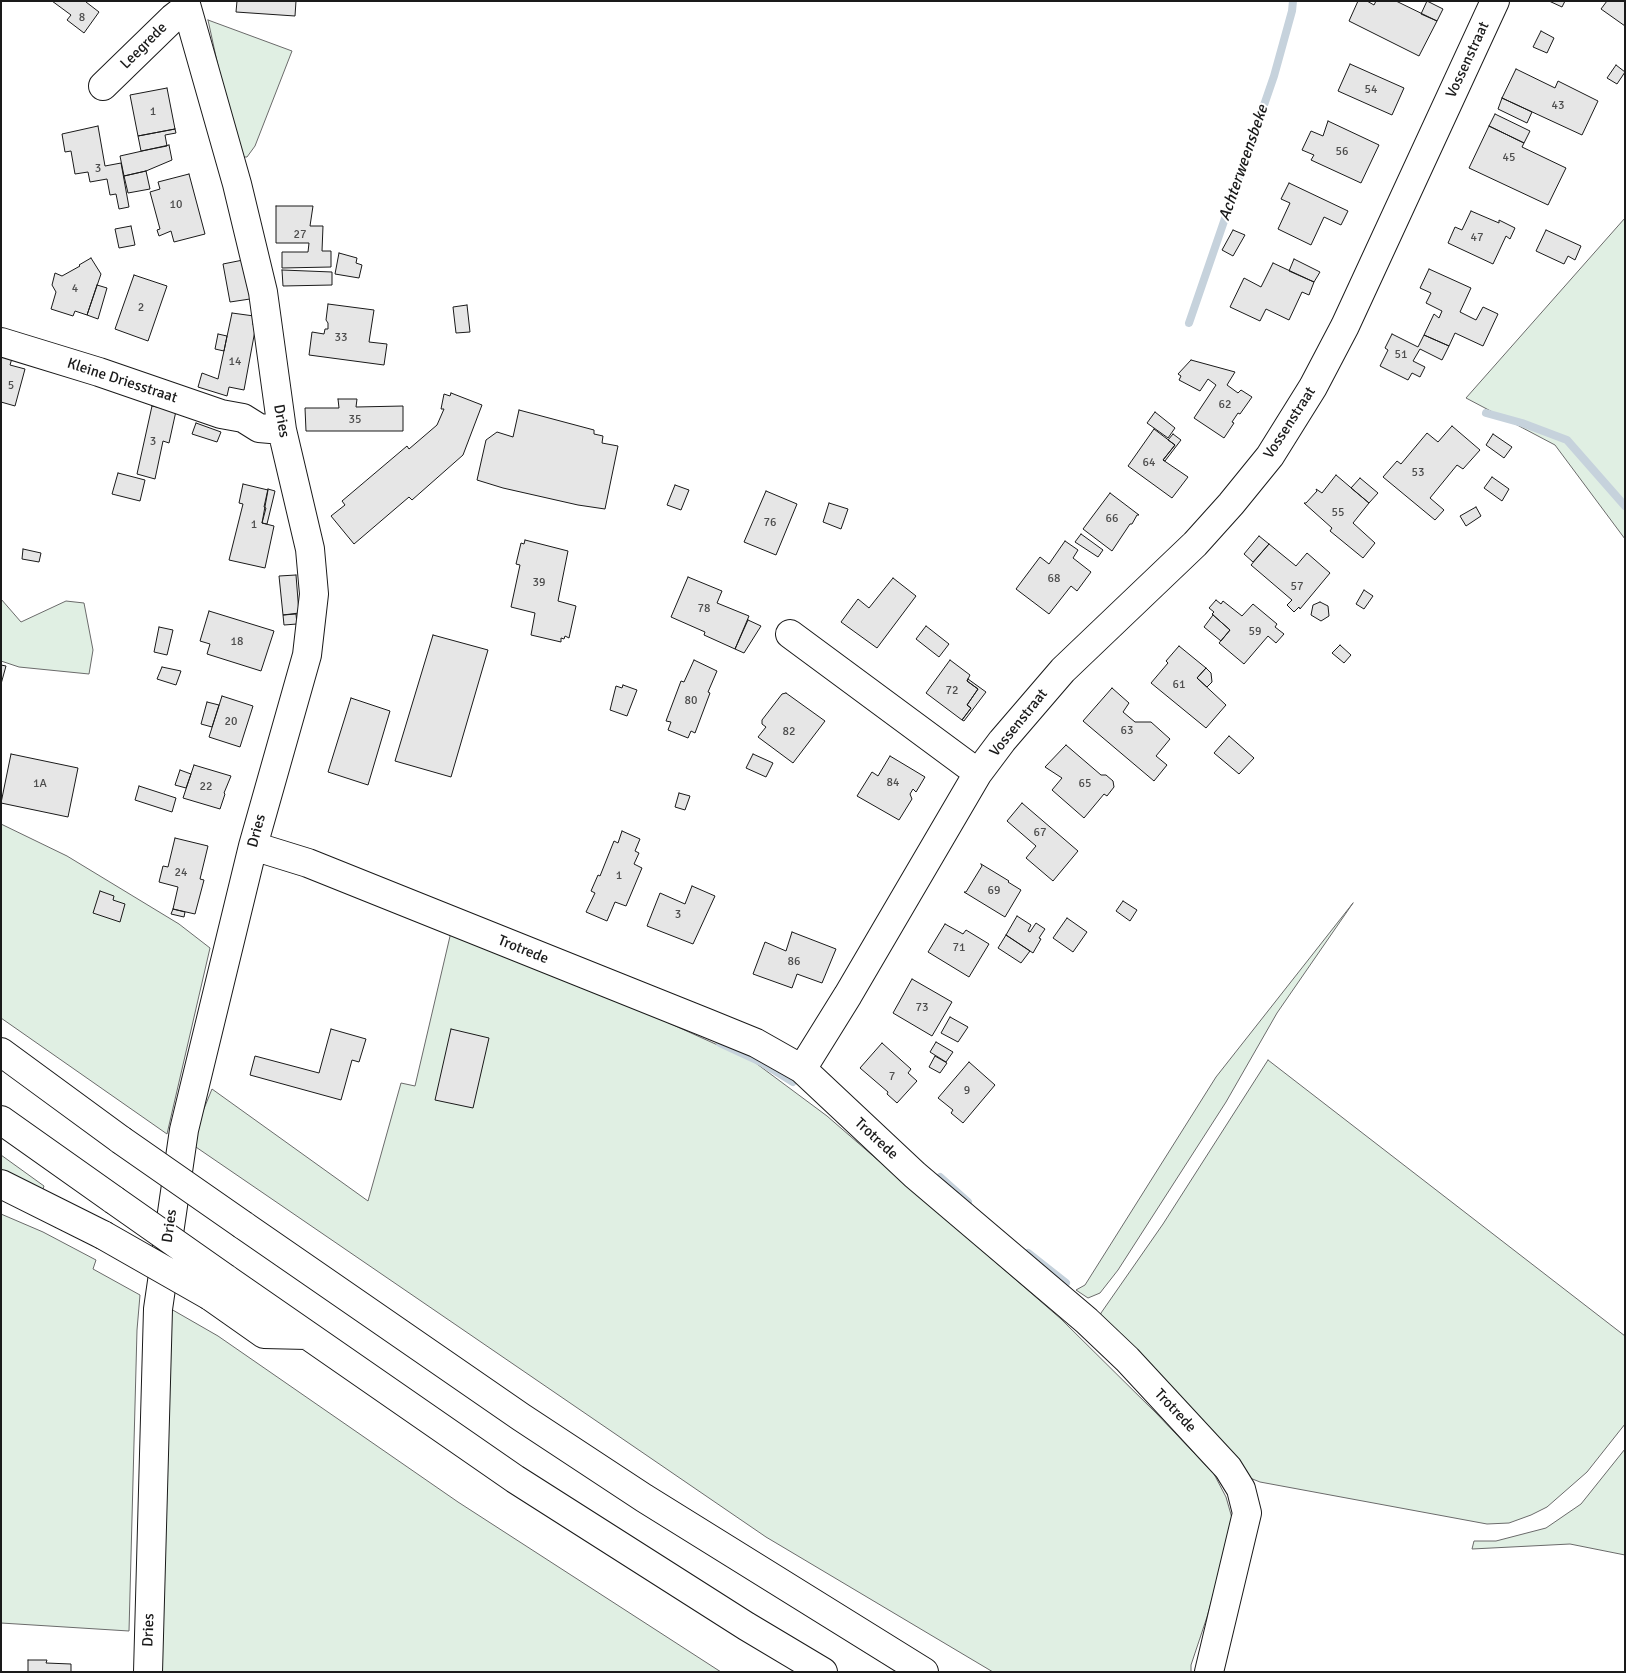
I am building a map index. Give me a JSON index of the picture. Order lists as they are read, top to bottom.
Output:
{
  "streets": {
    "main road": [
      "Leegrede",
      "Vossenstraat",
      "Kleine Driesstraat",
      "Dries",
      "Trotrede"
    ]
  },
  "crossings": [
    ["Leegrede", "Dries"],
    ["Vossenstraat", "Trotrede"],
    ["Kleine Driesstraat", "Dries"],
    ["Dries", "Trotrede"]
  ],
  "water": ["Achterweensbeke"],
  "house_numbers": [
    "8",
    "54",
    "43",
    "1",
    "56",
    "45",
    "3",
    "10",
    "27",
    "47",
    "4",
    "2",
    "33",
    "51",
    "14",
    "5",
    "62",
    "35",
    "3",
    "64",
    "53",
    "55",
    "66",
    "76",
    "1",
    "68",
    "39",
    "57",
    "78",
    "59",
    "18",
    "61",
    "72",
    "80",
    "20",
    "63",
    "82",
    "84",
    "1A",
    "65",
    "22",
    "67",
    "24",
    "1",
    "69",
    "3",
    "71",
    "86",
    "73",
    "7",
    "9"
  ]
}
